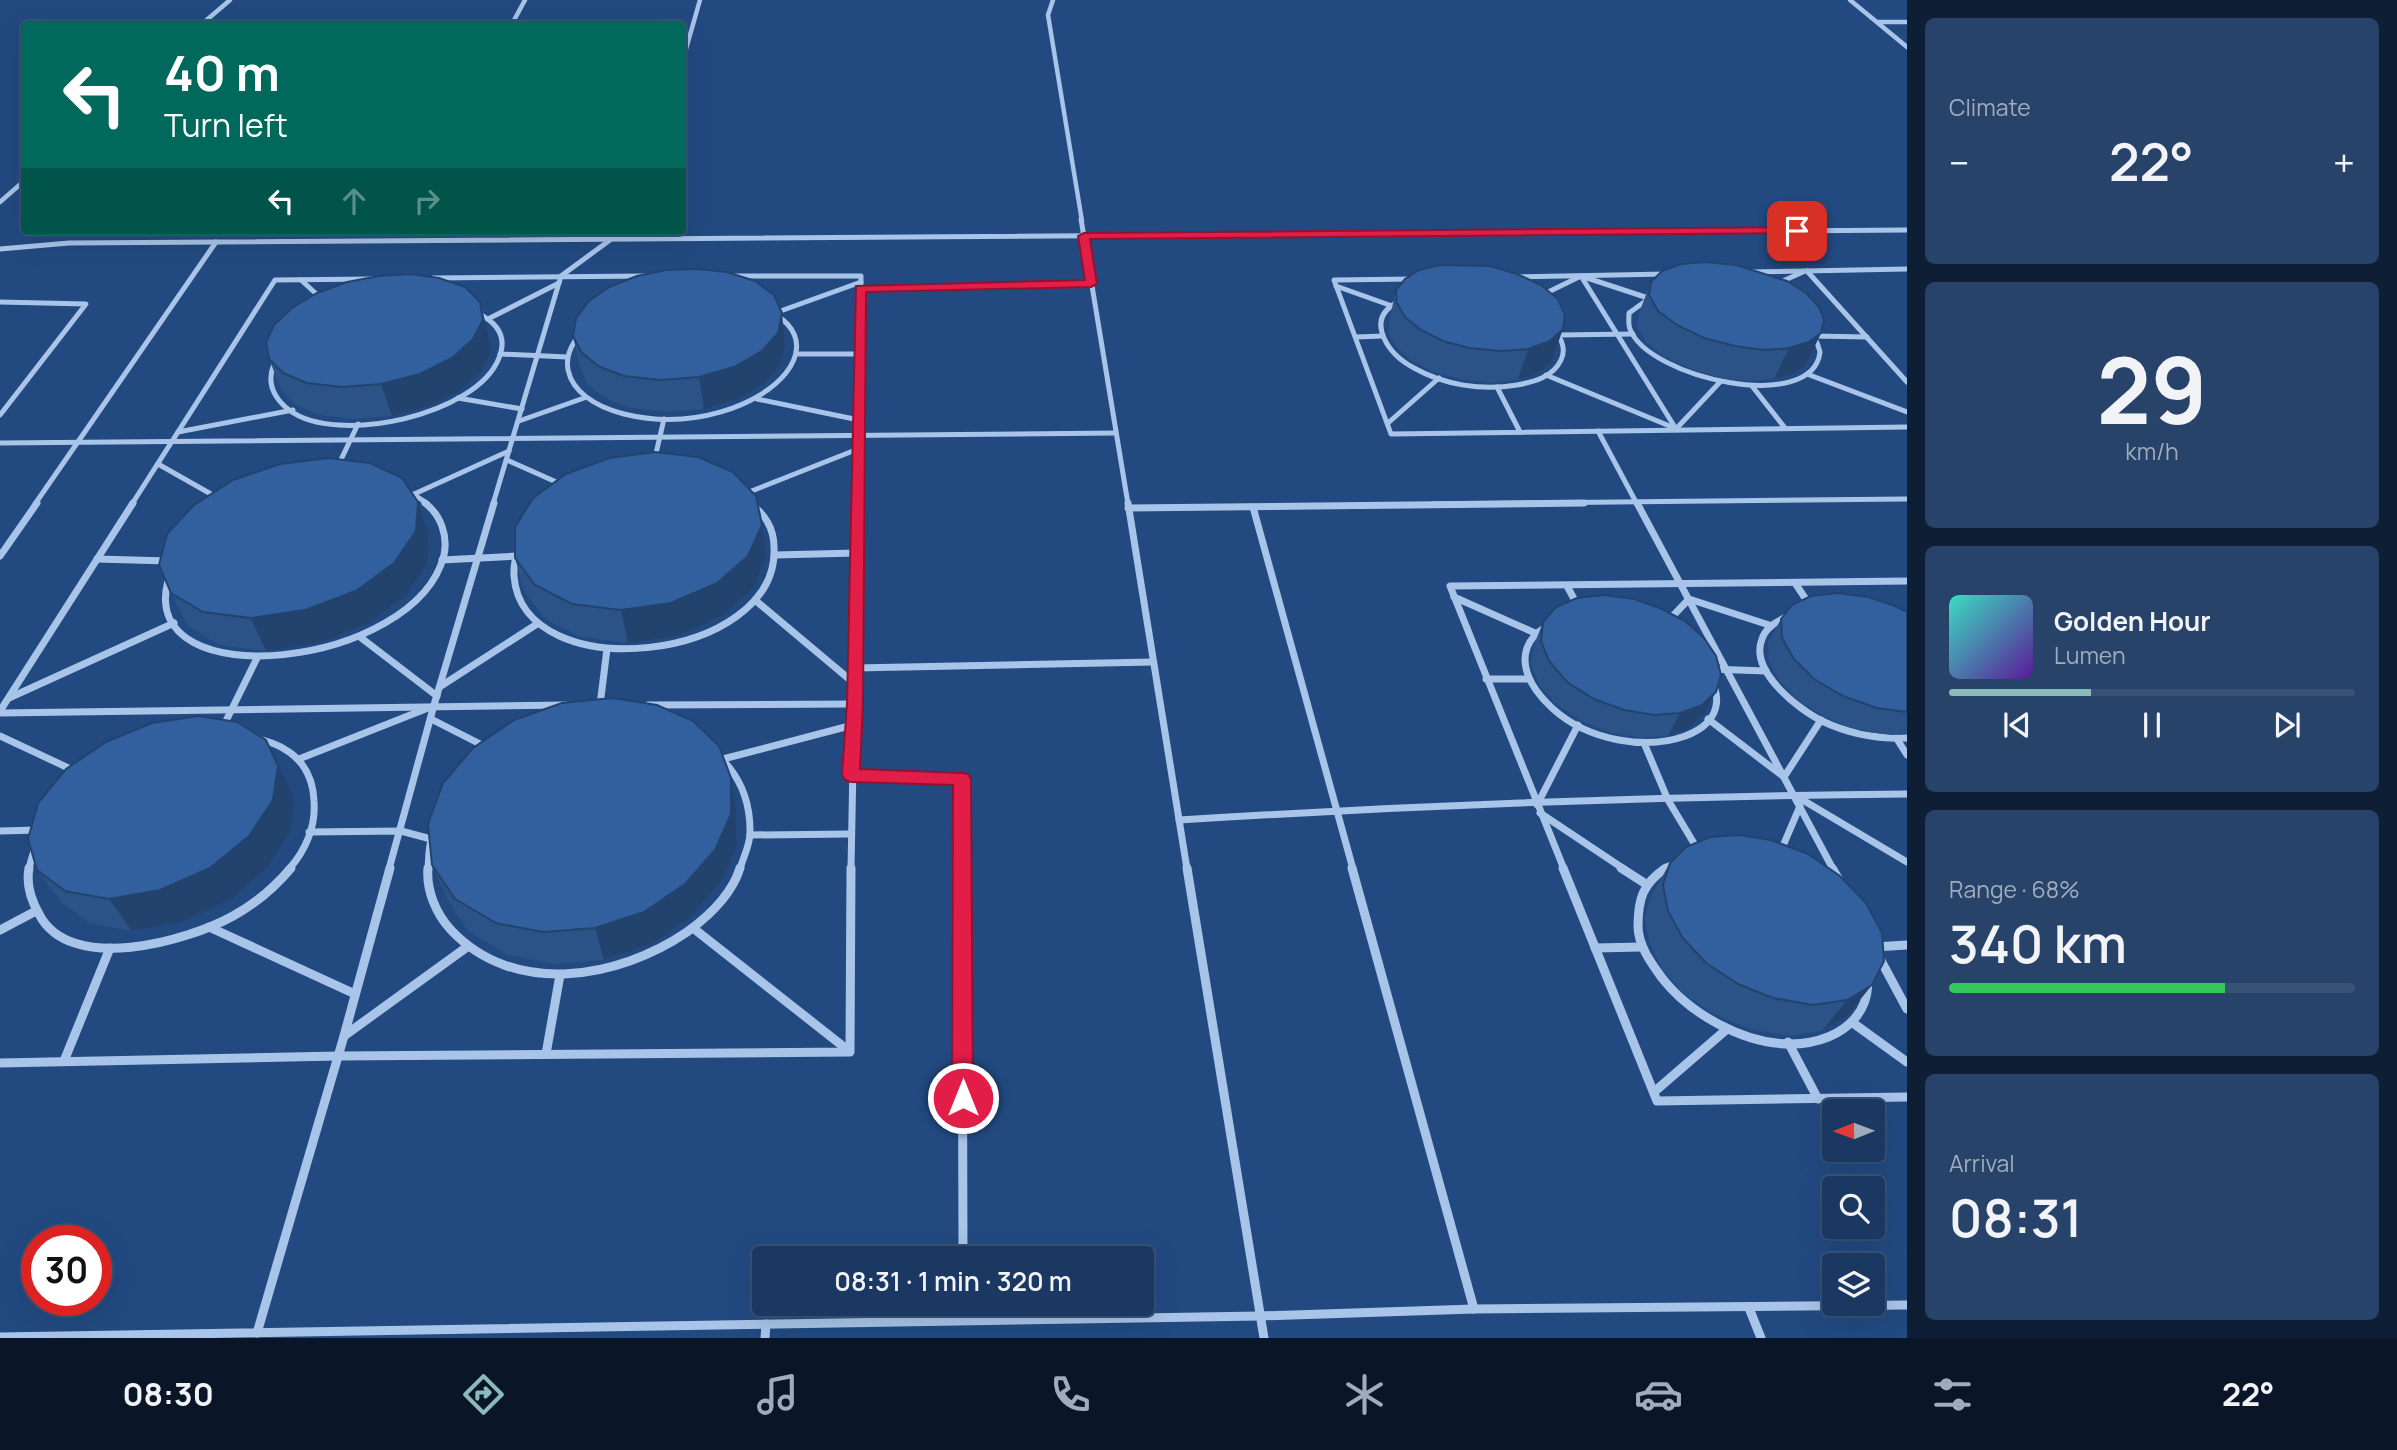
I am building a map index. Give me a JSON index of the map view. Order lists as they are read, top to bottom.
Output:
{
  "north": "left",
  "page": {
    "tile": [
      "Climate",
      ["29", "km/h"],
      ["Range · 68%", "340 km"],
      ["Arrival", "08:31"]
    ],
    "turn": ["40 m", "Turn left"],
    "heat": ["−", "22°", "+"],
    "song": ["Golden Hour", "Lumen"],
    "limit": "30",
    "trip": "08:31 · 1 min · 320 m",
    "tabs": ["08:30", "22°"]
  }
}
